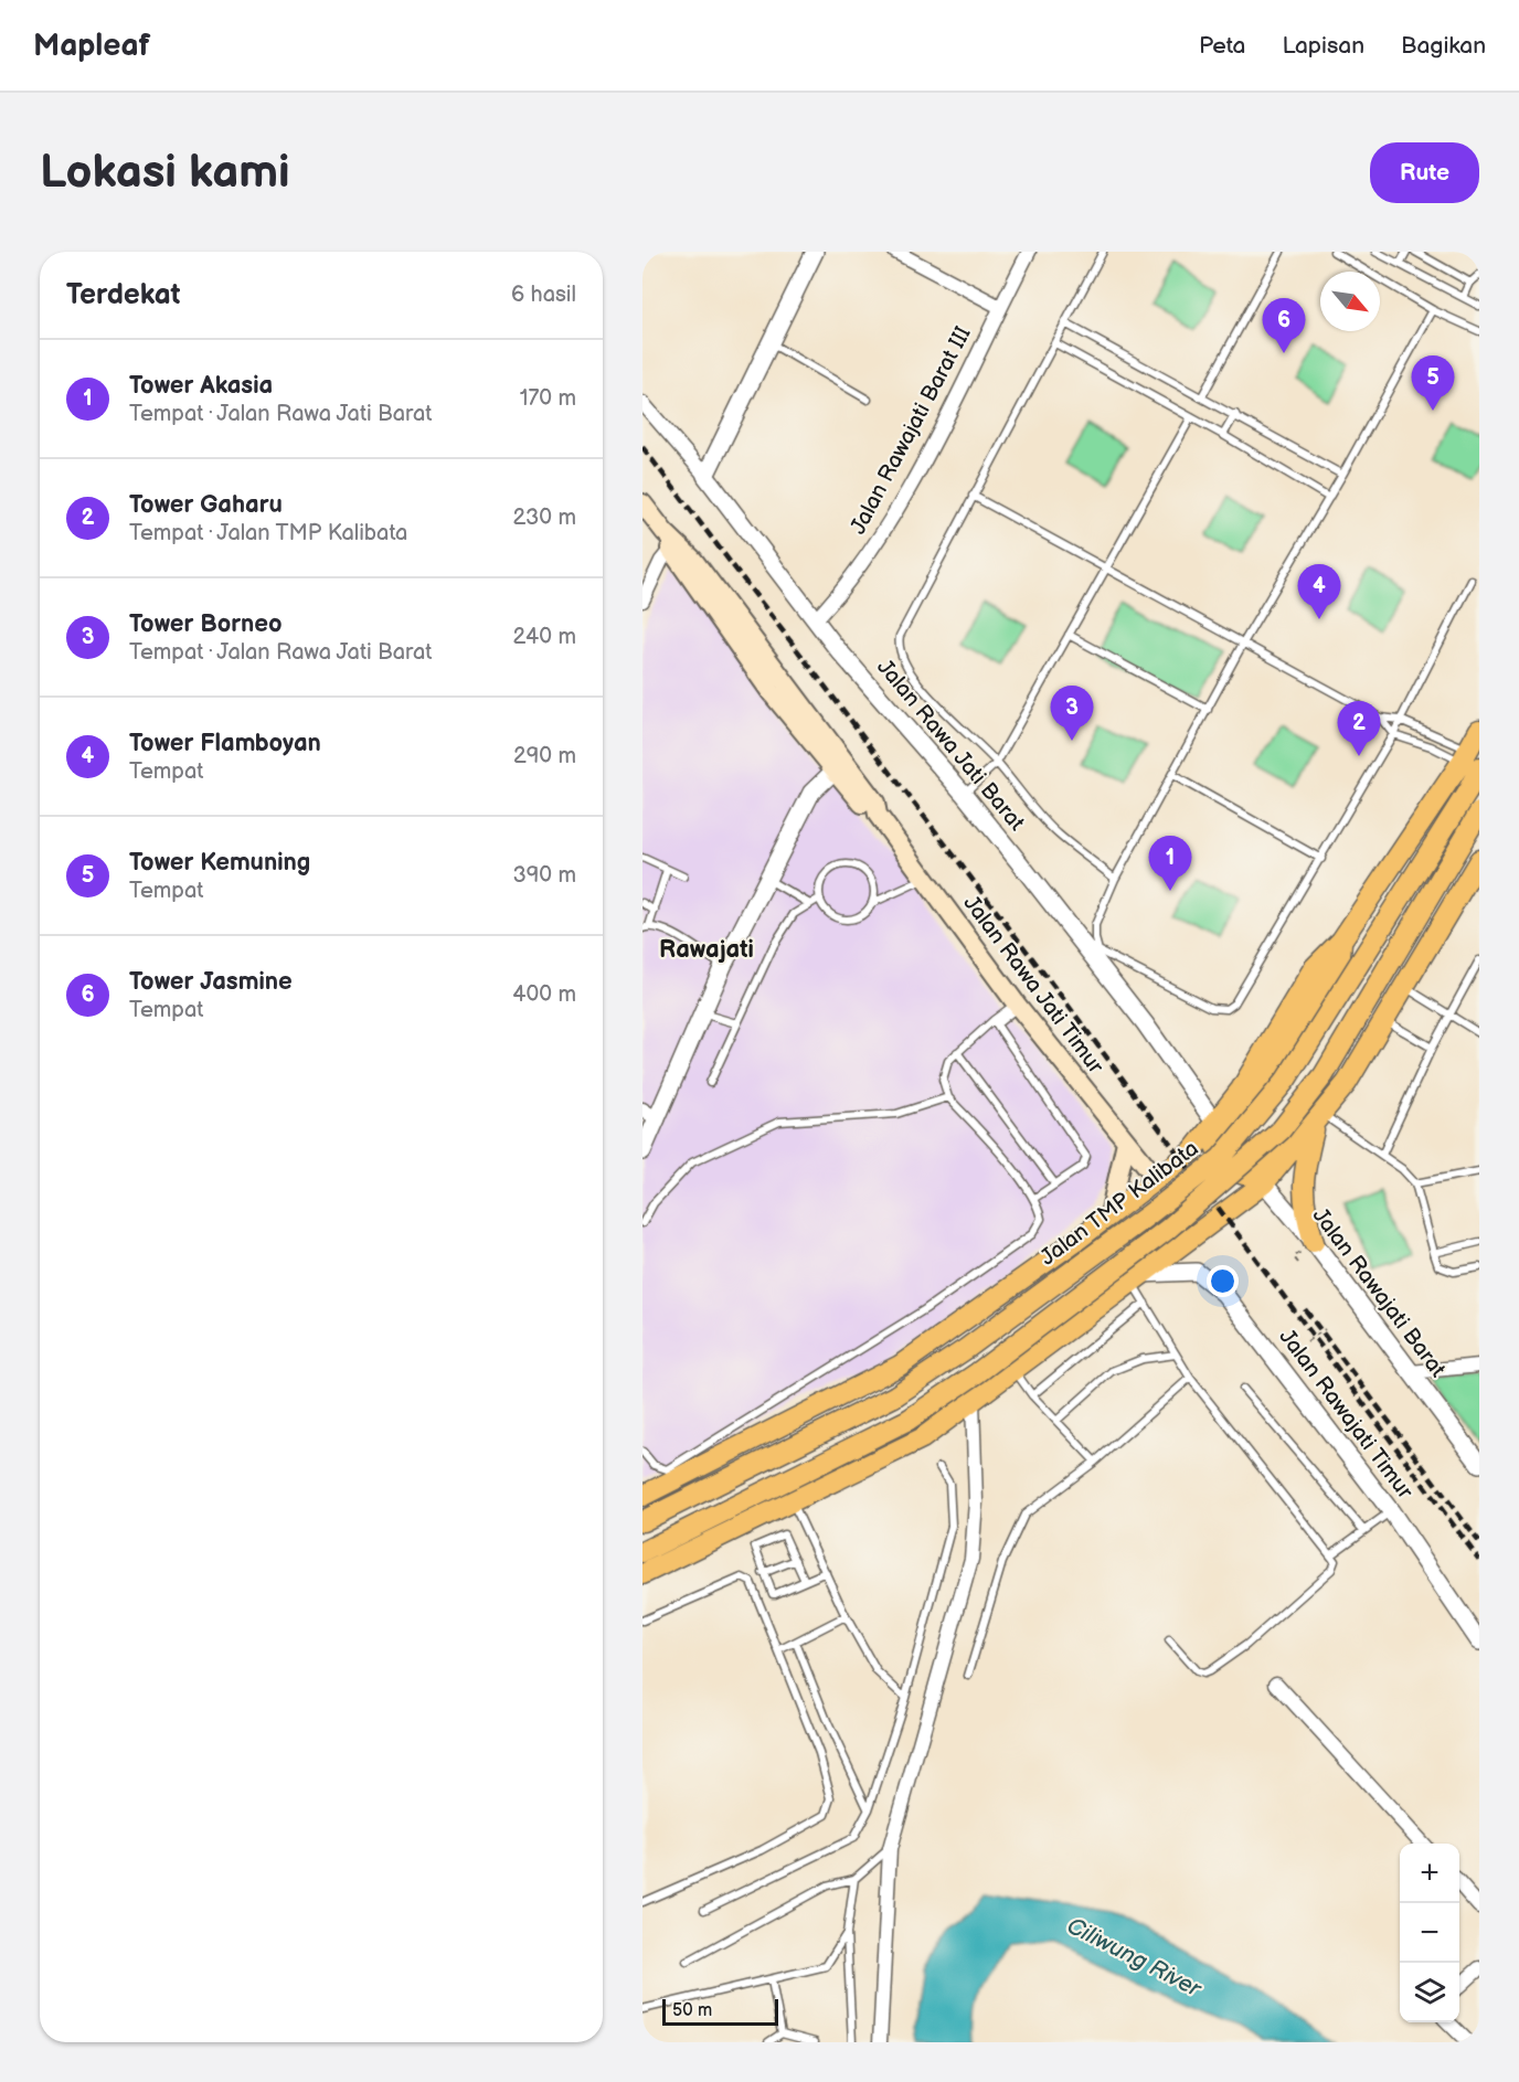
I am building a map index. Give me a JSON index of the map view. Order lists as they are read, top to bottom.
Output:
{
  "streets": {
    "main road": ["Jalan Rawa Jati Timur", "Jalan TMP Kalibata"],
    "street": [
      "Jalan Rawajati Barat III",
      "Jalan Rawa Jati Barat",
      "Jalan Rawajati Barat",
      "Jalan Rawajati Timur"
    ]
  },
  "crossings": [
    ["Jalan Rawajati Barat III", "Jalan Rawa Jati Barat"]
  ],
  "districts": ["Rawajati"],
  "water": ["Ciliwung River"],
  "scale_bar": "50 m",
  "north": "bottom right",
  "page": {
    "header": "Mapleaf",
    "nav": ["Peta", "Lapisan", "Bagikan"],
    "buttons": "Rute",
    "title": "Lokasi kami",
    "heading": ["Terdekat", "6 hasil"],
    "pins": [
      "6",
      "5",
      "4",
      "3",
      "2",
      "1"
    ],
    "list": [
      {
        "mark": "1",
        "name": "Tower Akasia",
        "note": "Tempat · Jalan Rawa Jati Barat",
        "value": "170 m"
      },
      {
        "mark": "2",
        "name": "Tower Gaharu",
        "note": "Tempat · Jalan TMP Kalibata",
        "value": "230 m"
      },
      {
        "mark": "3",
        "name": "Tower Borneo",
        "note": "Tempat · Jalan Rawa Jati Barat",
        "value": "240 m"
      },
      {
        "mark": "4",
        "name": "Tower Flamboyan",
        "note": "Tempat",
        "value": "290 m"
      },
      {
        "mark": "5",
        "name": "Tower Kemuning",
        "note": "Tempat",
        "value": "390 m"
      },
      {
        "mark": "6",
        "name": "Tower Jasmine",
        "note": "Tempat",
        "value": "400 m"
      }
    ],
    "map_buttons": ["+", "−"],
    "scale": "50 m"
  }
}
